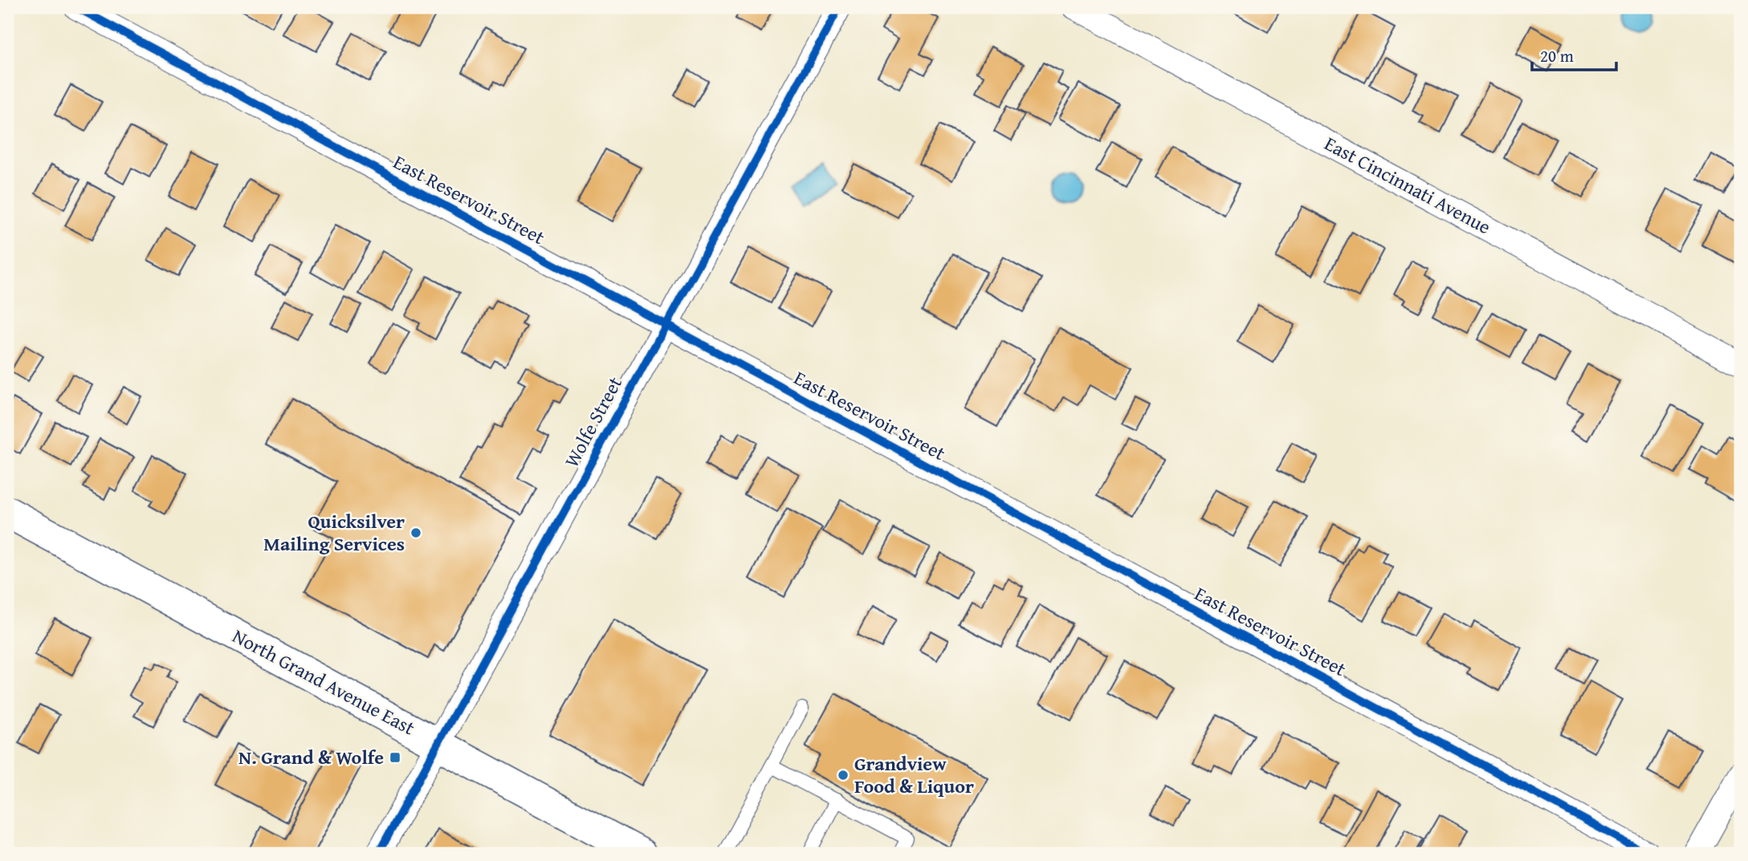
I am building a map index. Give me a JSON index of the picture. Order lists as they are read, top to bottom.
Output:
{
  "streets": {
    "street": [
      "East Cincinnati Avenue",
      "East Reservoir Street",
      "Wolfe Street",
      "North Grand Avenue East"
    ]
  },
  "crossings": [
    ["East Reservoir Street", "Wolfe Street"],
    ["Wolfe Street", "North Grand Avenue East"]
  ],
  "places": {
    "other": ["Quicksilver Mailing Services", "Grandview Food & Liquor"],
    "transit": ["N. Grand & Wolfe"]
  },
  "scale_bar": "20 m"
}
